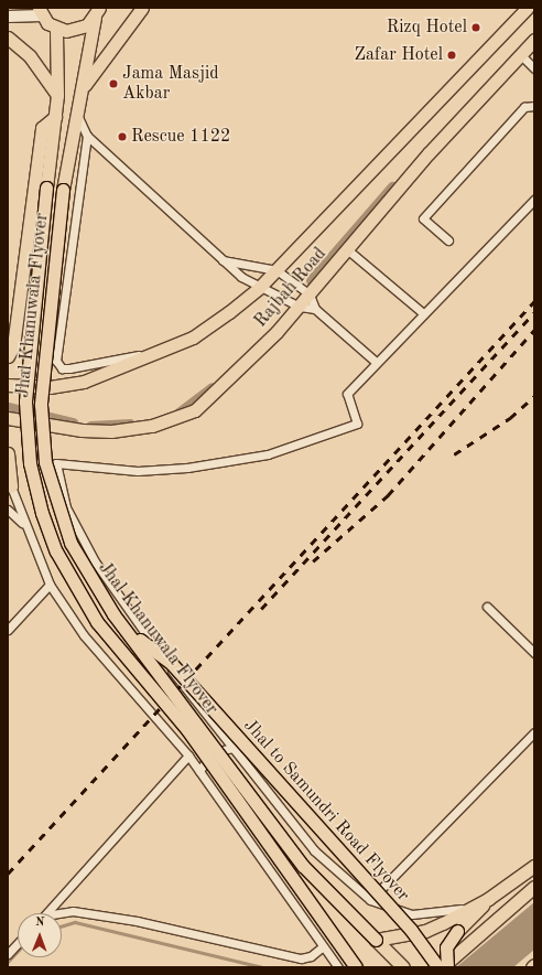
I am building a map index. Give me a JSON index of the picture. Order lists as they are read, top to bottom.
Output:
{
  "streets": {
    "main road": ["Rajbah Road", "Jhal Khanuwala Flyover", "Jhal to Samundri Road Flyover"]
  },
  "crossings": [
    ["Jhal Khanuwala Flyover", "Jhal to Samundri Road Flyover"]
  ],
  "places": [
    "Rizq Hotel",
    "Zafar Hotel",
    "Jama Masjid Akbar",
    "Rescue 1122"
  ],
  "north": "top"
}
